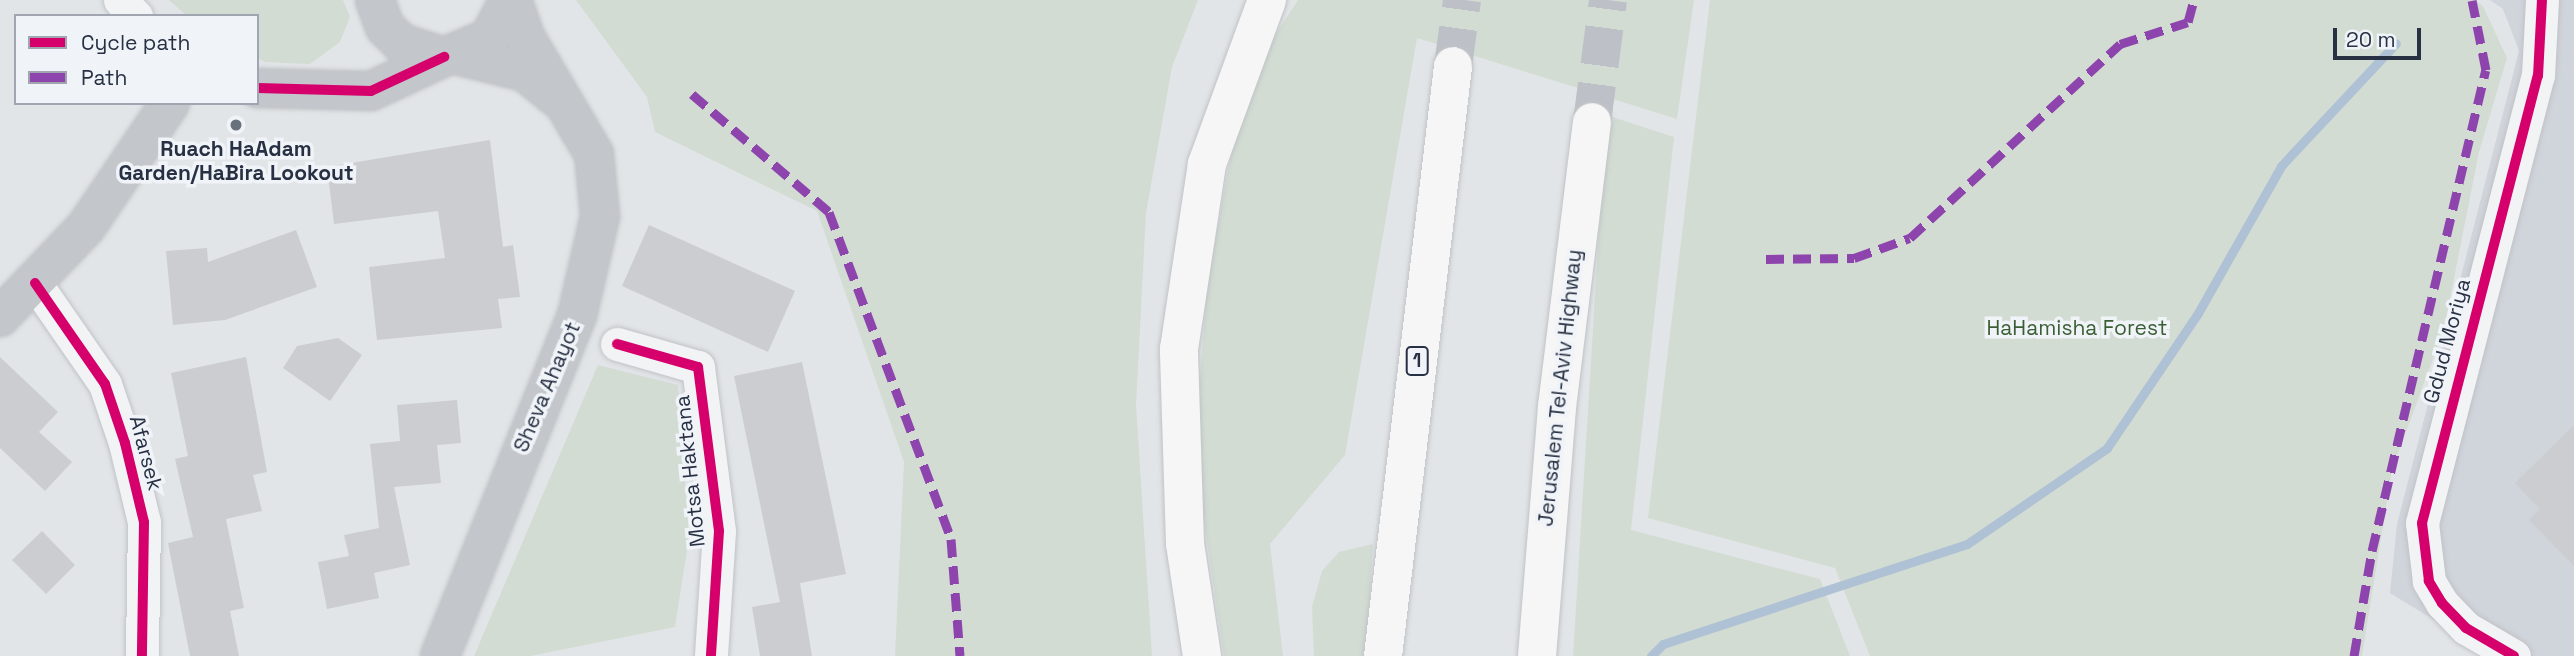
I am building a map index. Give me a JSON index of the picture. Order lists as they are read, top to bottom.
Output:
{
  "streets": {
    "highway": ["1", "Jerusalem Tel-Aviv Highway"],
    "main road": ["Sheva Ahayot"],
    "street": ["Gdud Moriya", "Afarsek", "Motsa Haktana"]
  },
  "parks": ["HaHamisha Forest"],
  "places": ["Ruach HaAdam Garden/HaBira Lookout"],
  "legend": ["Cycle path", "Path"],
  "scale_bar": "20 m"
}
